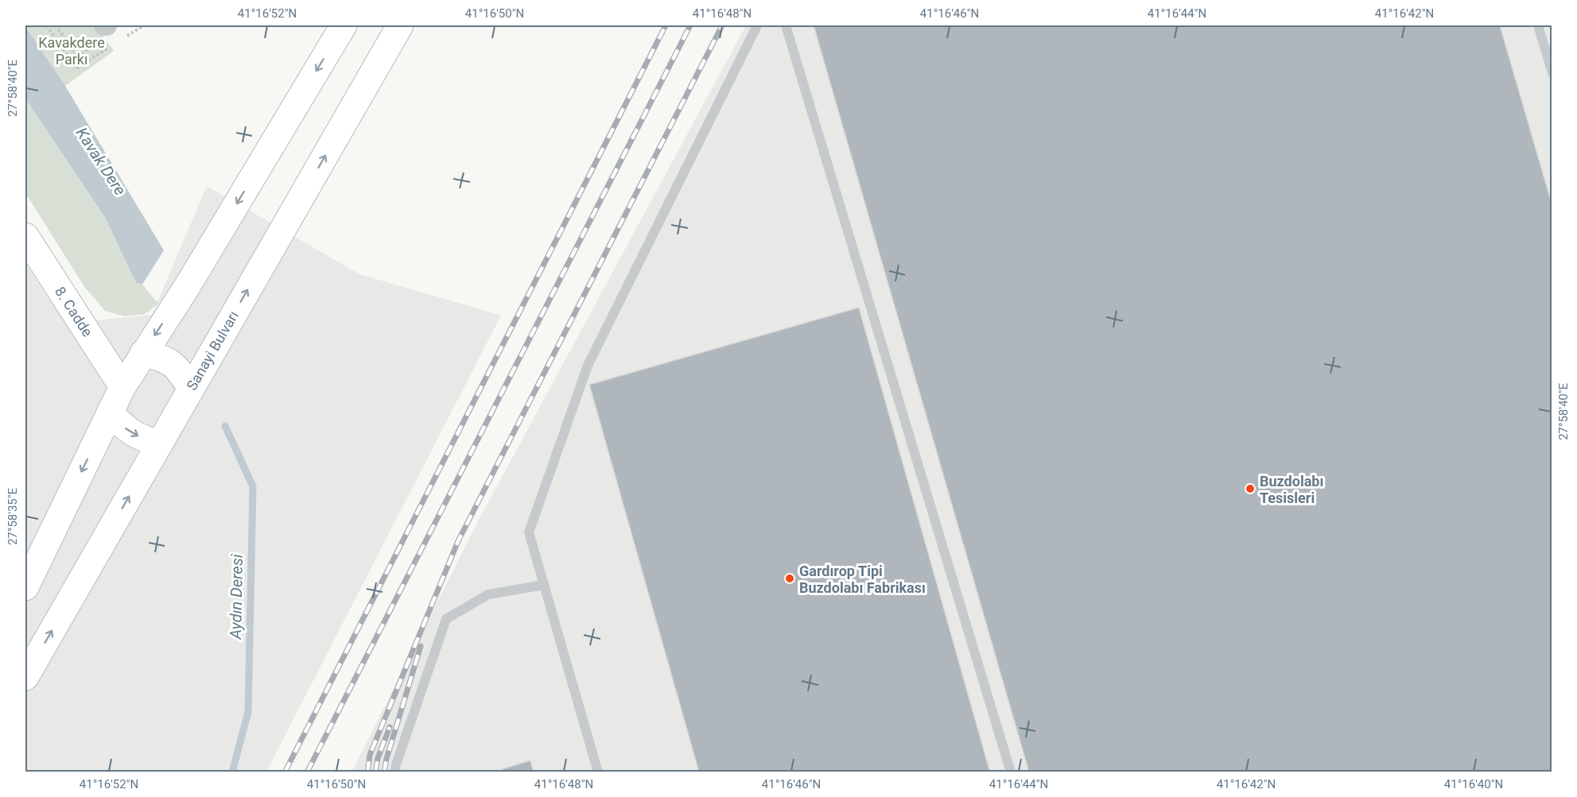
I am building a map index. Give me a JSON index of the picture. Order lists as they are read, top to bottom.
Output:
{
  "streets": {
    "main road": ["8. Cadde", "Sanayi Bulvarı"]
  },
  "crossings": [
    ["8. Cadde", "Sanayi Bulvarı"]
  ],
  "water": ["Kavak Dere", "Aydın Deresi"],
  "parks": ["Kavakdere Parkı"],
  "places": ["Buzdolabı Tesisleri", "Gardırop Tipi Buzdolabı Fabrikası"],
  "coordinates": [
    "41°16'52\"N",
    "41°16'50\"N",
    "41°16'48\"N",
    "41°16'46\"N",
    "41°16'44\"N",
    "41°16'42\"N",
    "27°58'40\"E",
    "27°58'35\"E",
    "41°16'40\"N"
  ]
}
